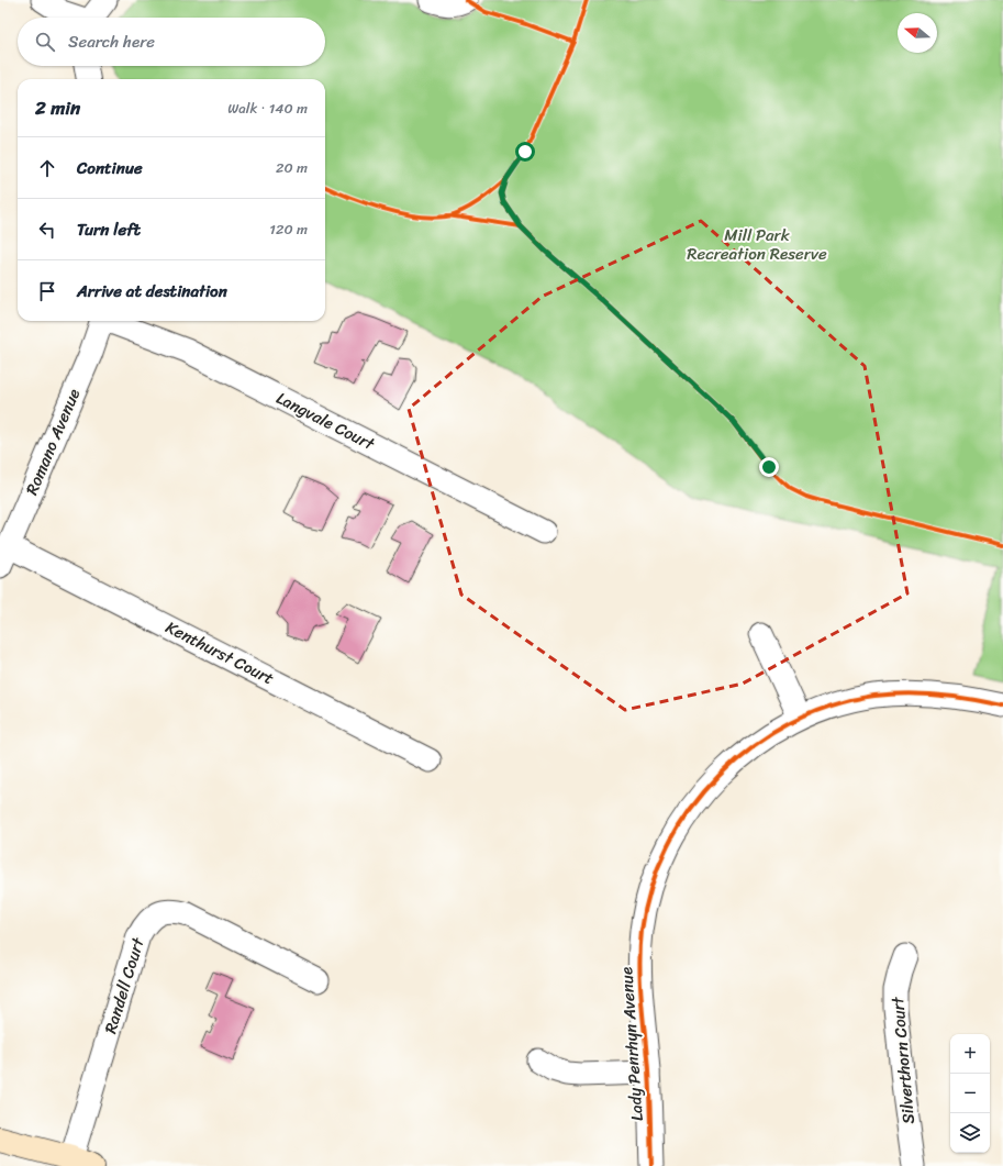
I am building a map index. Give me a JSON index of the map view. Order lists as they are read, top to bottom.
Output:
{
  "streets": {
    "street": [
      "Langvale Court",
      "Romano Avenue",
      "Kenthurst Court",
      "Randell Court",
      "Lady Penrhyn Avenue",
      "Silverthorn Court"
    ]
  },
  "crossings": [
    ["Romano Avenue", "Kenthurst Court"]
  ],
  "parks": ["Mill Park Recreation Reserve"],
  "north": "left",
  "page": {
    "search": "Search here",
    "heading": ["2 min", "Walk · 140 m"],
    "list": [
      ["Continue", "20 m"],
      ["Turn left", "120 m"],
      "Arrive at destination"
    ],
    "map_buttons": ["+", "−"]
  }
}
